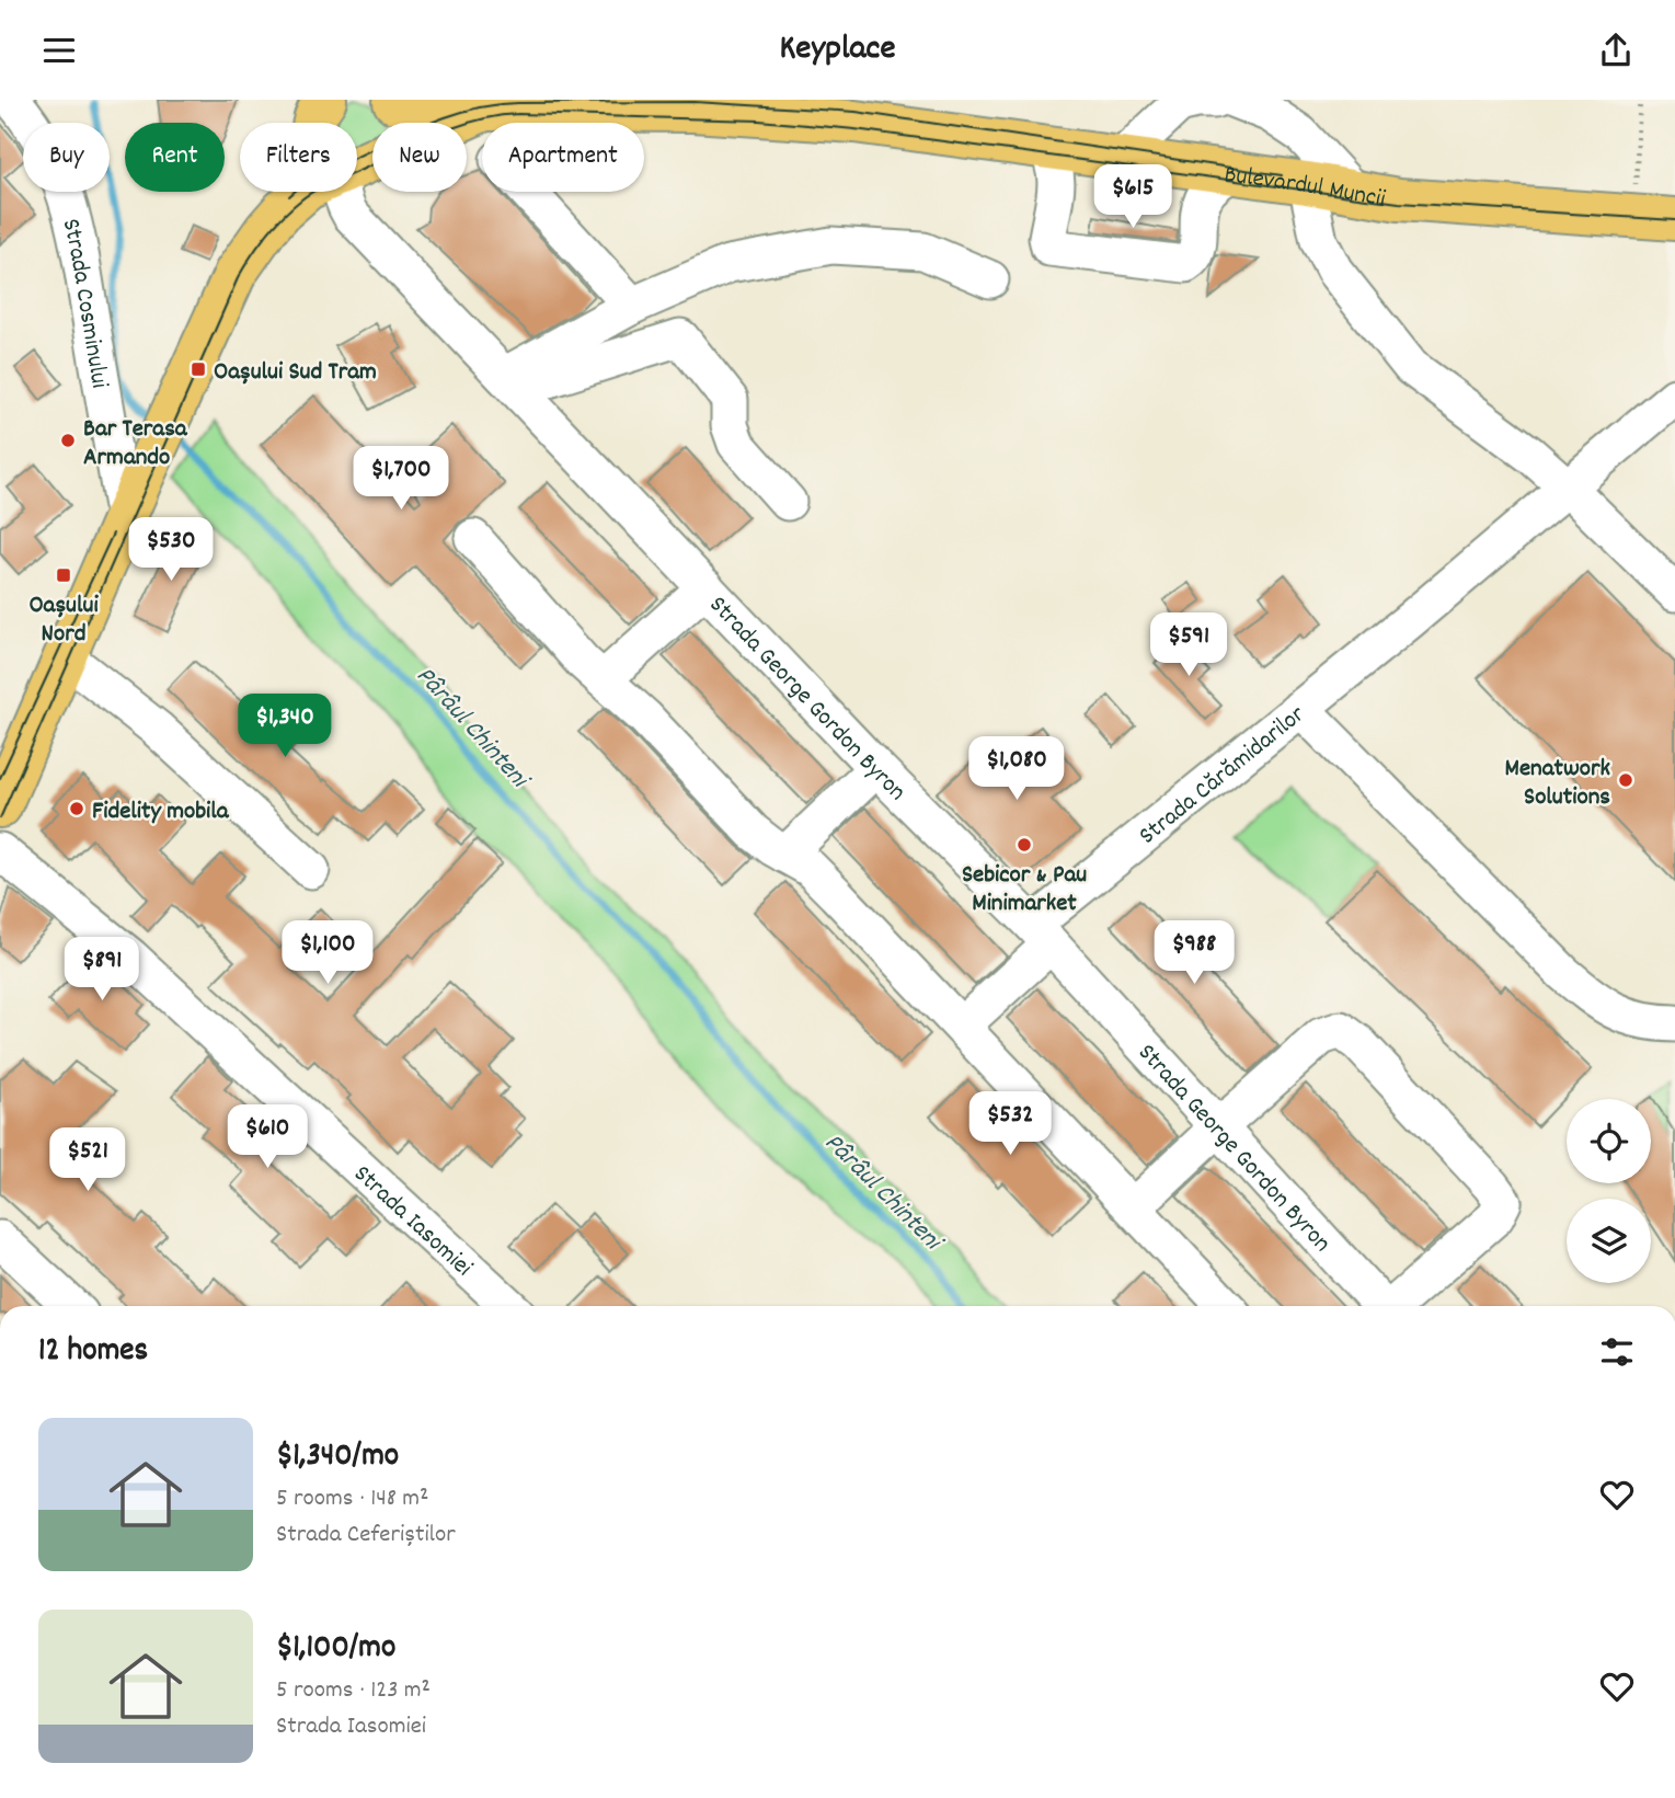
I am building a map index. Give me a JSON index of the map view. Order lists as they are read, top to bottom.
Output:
{
  "streets": {
    "main road": ["Bulevardul Muncii"],
    "street": [
      "Strada Cosminului",
      "Strada George Gordon Byron",
      "Strada Cărămidarilor",
      "Strada Iasomiei"
    ]
  },
  "crossings": [
    ["Strada George Gordon Byron", "Strada Cărămidarilor"]
  ],
  "water": ["Pârâul Chinteni"],
  "places": {
    "transit": ["Oașului Sud Tram", "Oașului Nord"],
    "other": [
      "Bar Terasa Armando",
      "Menatwork Solutions",
      "Fidelity mobila",
      "Sebicor & Pau Minimarket"
    ]
  },
  "page": {
    "header": "Keyplace",
    "chip": [
      "Buy",
      "Rent",
      "Filters",
      "New",
      "Apartment"
    ],
    "price": [
      "$615",
      "$1,700",
      "$530",
      "$591",
      "$1,340",
      "$1,080",
      "$1,100",
      "$988",
      "$891",
      "$532",
      "$610",
      "$521"
    ],
    "heading": "12 homes",
    "list": [
      {
        "name": "$1,340/mo",
        "note": "5 rooms · 148 m² · Strada Ceferiștilor"
      },
      {
        "name": "$1,100/mo",
        "note": "5 rooms · 123 m² · Strada Iasomiei"
      }
    ]
  }
}
